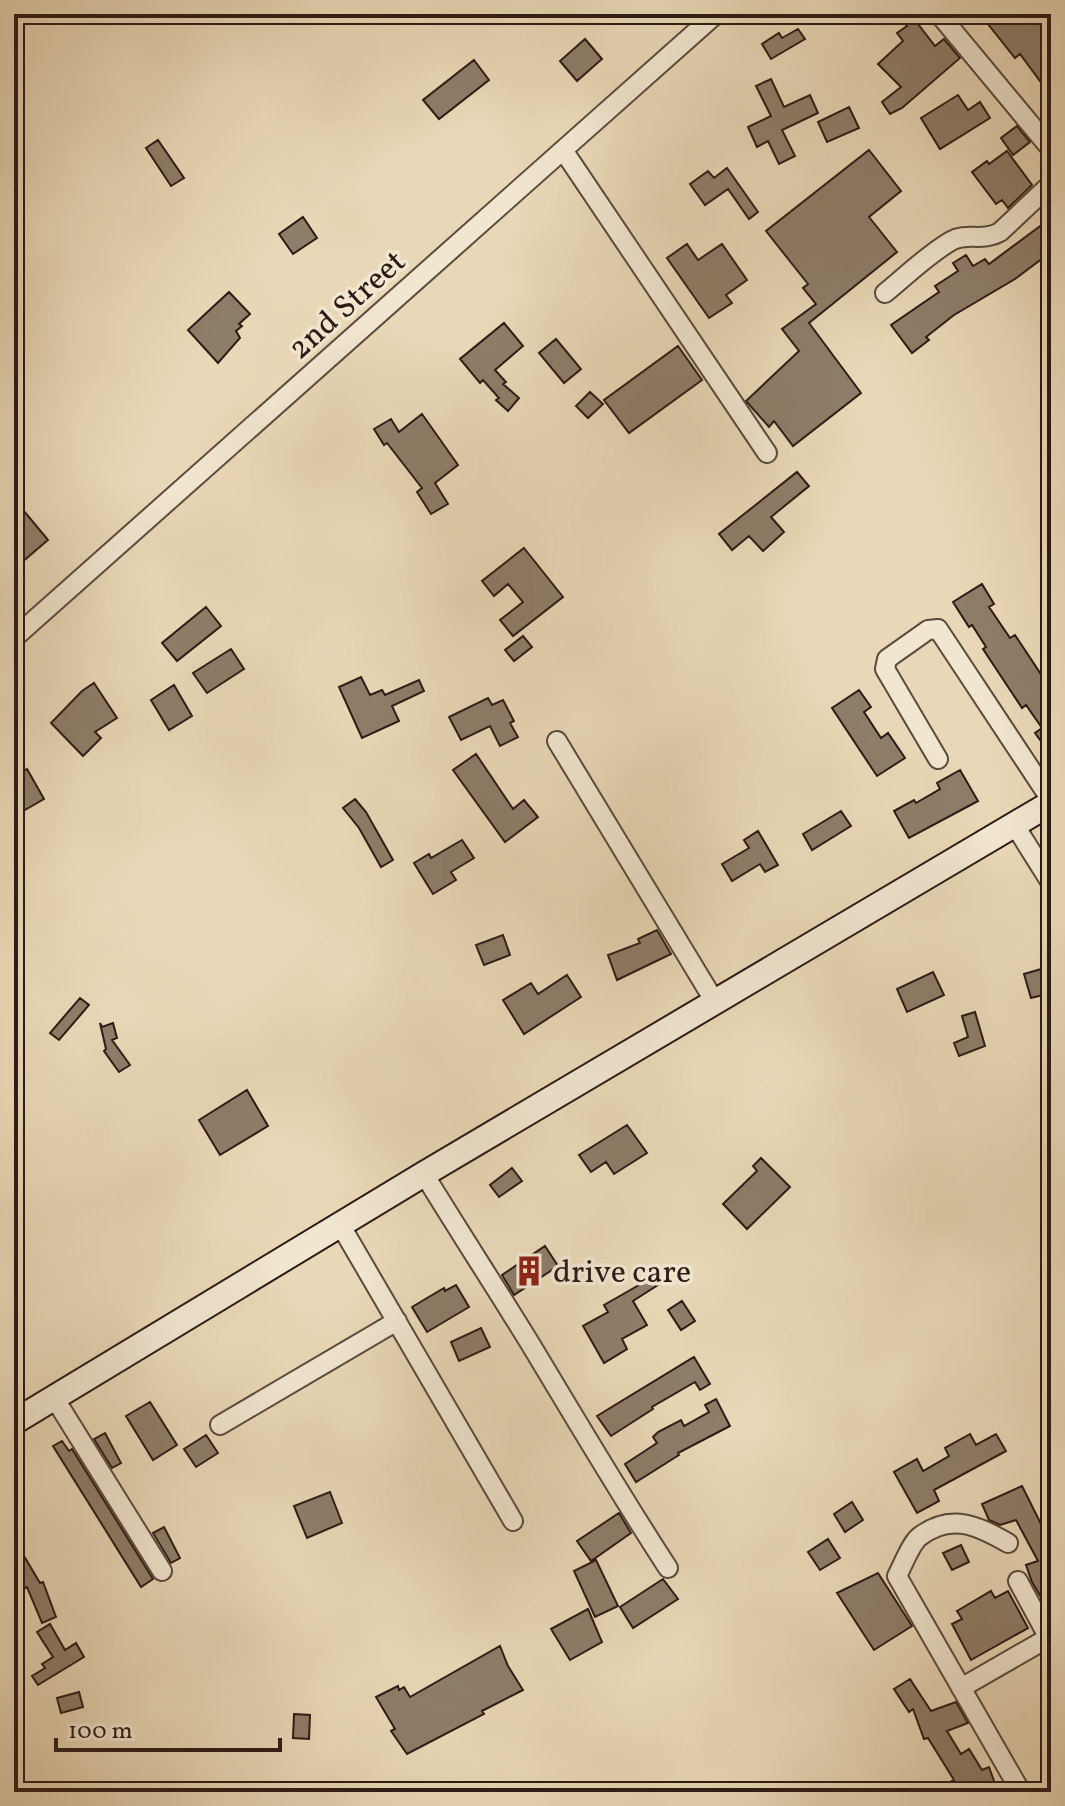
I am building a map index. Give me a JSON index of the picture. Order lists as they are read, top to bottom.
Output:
{
  "streets": {
    "street": ["2nd Street"]
  },
  "places": {
    "building": ["drive care"]
  },
  "scale_bar": "100 m"
}
